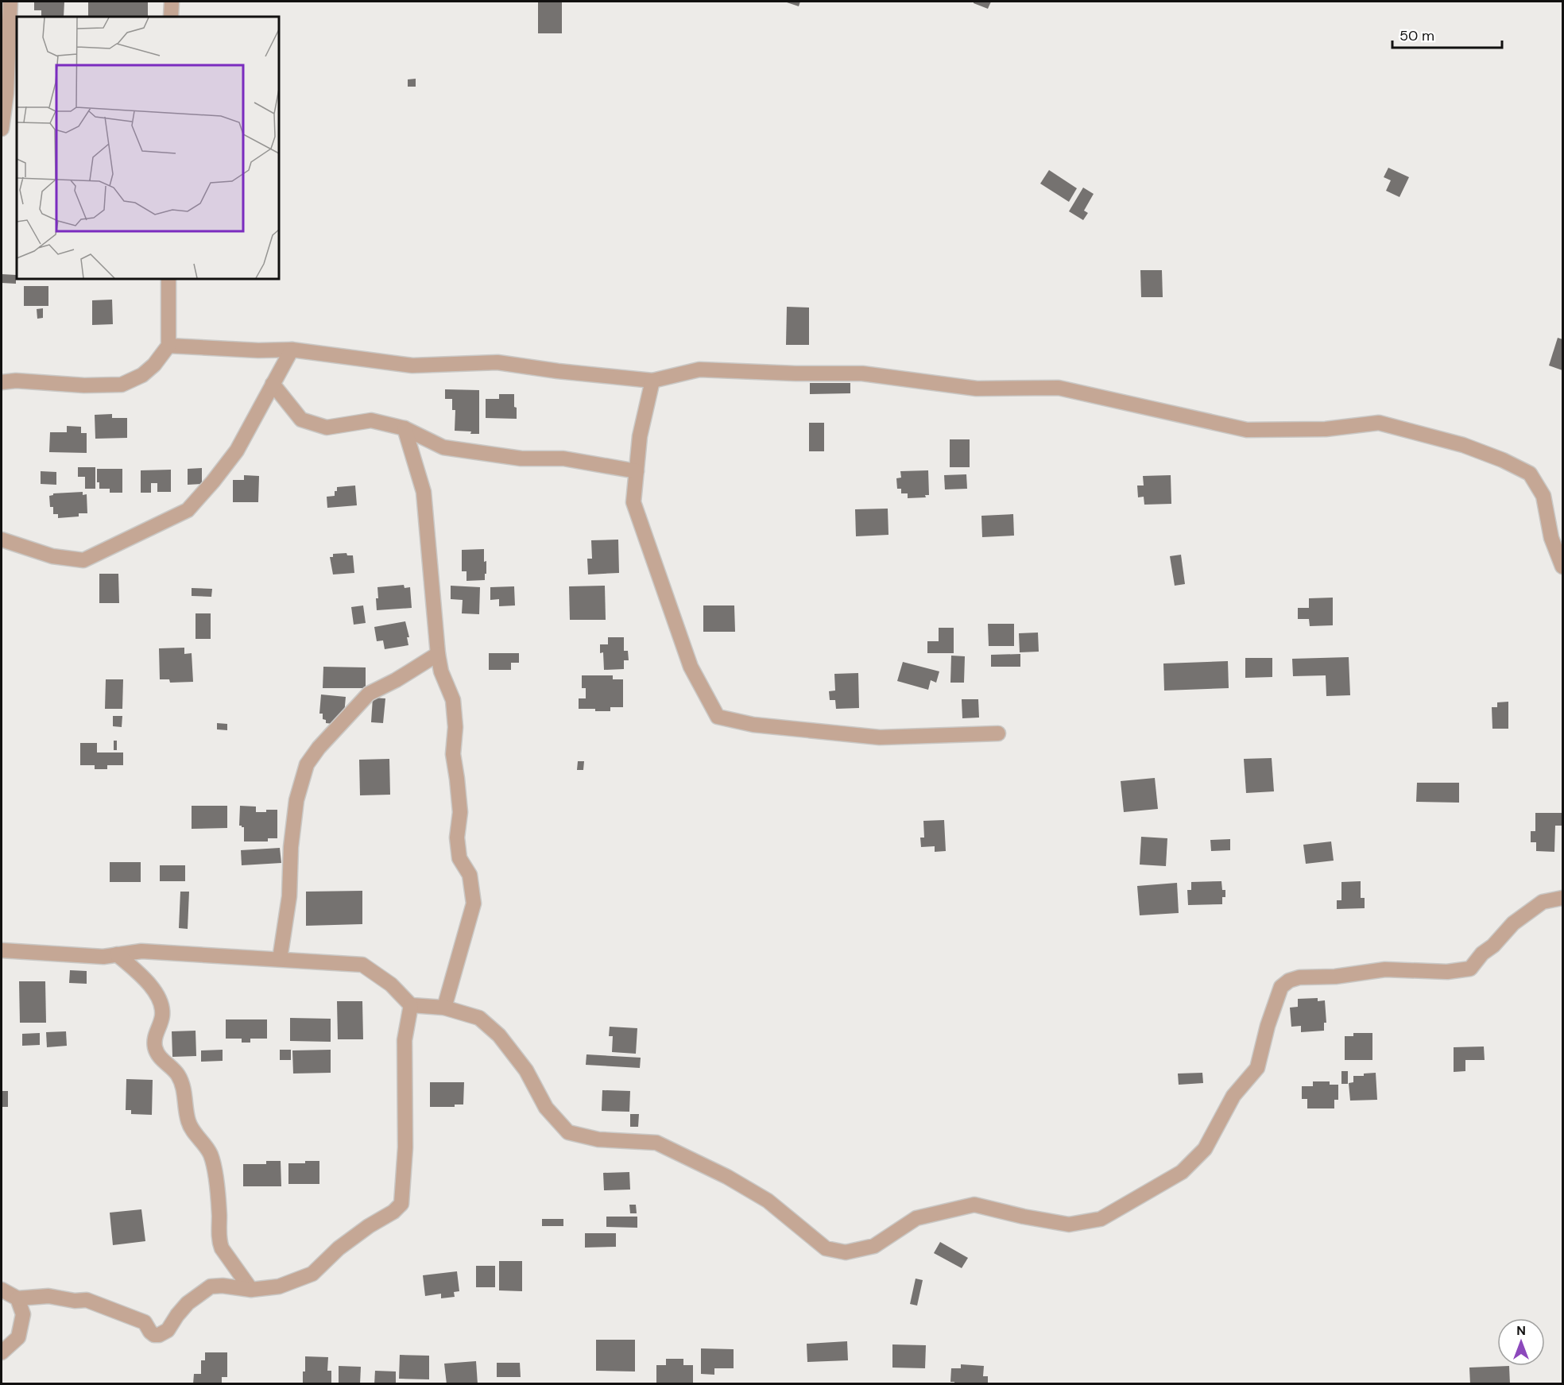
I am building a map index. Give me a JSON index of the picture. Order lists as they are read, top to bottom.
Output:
{
  "scale_bar": "50 m",
  "north": "top"
}
